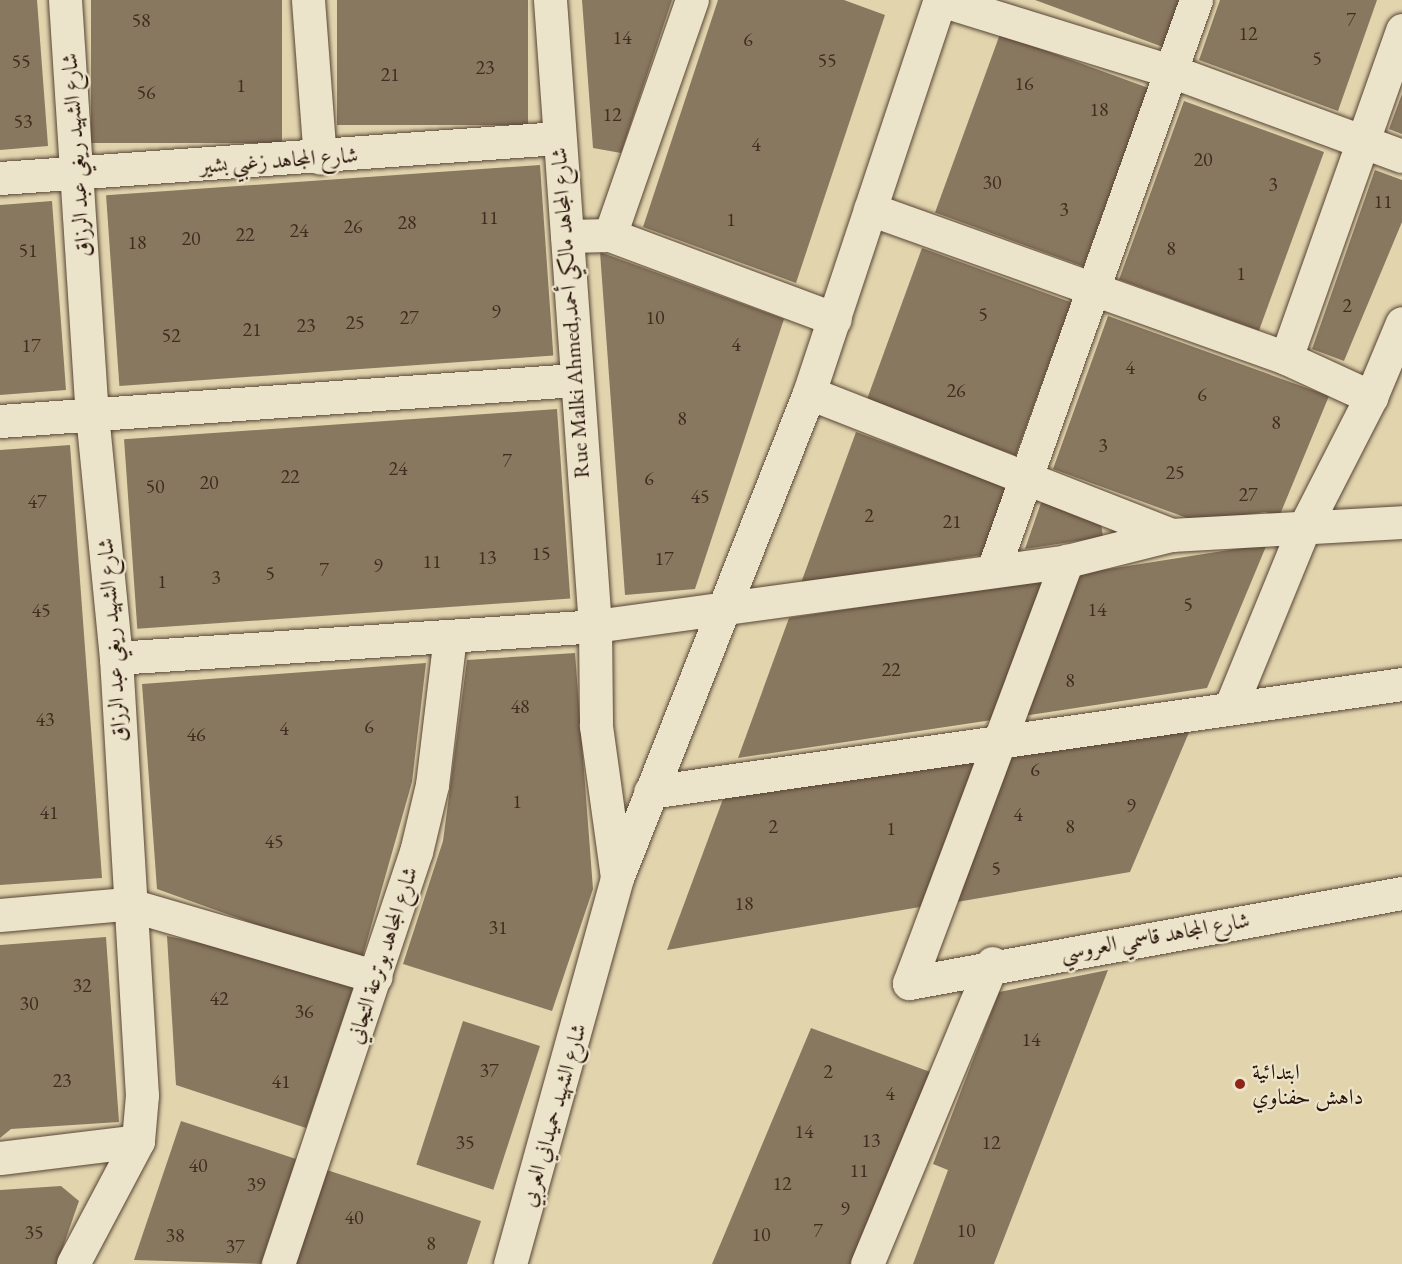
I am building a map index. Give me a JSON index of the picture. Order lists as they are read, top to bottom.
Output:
{
  "streets": {
    "street": [
      "شارع الشهيد ريغي عبد الرزاق",
      "شارع المجاهد زغبي بشير",
      "Rue Malki Ahmed,شارع المجاهد مالكي أحمد",
      "شارع المجاهد قاسمي العروسي",
      "شارع المجاهد بوترعة التجاني",
      "شارع الشهيد حميداني العربي"
    ]
  },
  "crossings": [
    ["شارع الشهيد ريغي عبد الرزاق", "شارع المجاهد زغبي بشير"],
    ["شارع المجاهد زغبي بشير", "Rue Malki Ahmed,شارع المجاهد مالكي أحمد"],
    ["Rue Malki Ahmed,شارع المجاهد مالكي أحمد", "شارع الشهيد حميداني العربي"]
  ],
  "places": ["ابتدائية داهش حفناوي"],
  "house_numbers": [
    "7",
    "58",
    "12",
    "14",
    "6",
    "5",
    "55",
    "55",
    "23",
    "21",
    "16",
    "1",
    "56",
    "18",
    "12",
    "53",
    "4",
    "20",
    "30",
    "3",
    "11",
    "3",
    "11",
    "1",
    "28",
    "26",
    "24",
    "22",
    "20",
    "18",
    "8",
    "51",
    "1",
    "2",
    "9",
    "5",
    "27",
    "10",
    "25",
    "23",
    "21",
    "52",
    "4",
    "17",
    "4",
    "26",
    "6",
    "8",
    "8",
    "3",
    "7",
    "24",
    "25",
    "22",
    "6",
    "20",
    "50",
    "27",
    "45",
    "47",
    "2",
    "21",
    "15",
    "13",
    "17",
    "11",
    "9",
    "7",
    "5",
    "3",
    "1",
    "5",
    "14",
    "45",
    "22",
    "8",
    "48",
    "43",
    "6",
    "4",
    "46",
    "6",
    "1",
    "9",
    "41",
    "4",
    "2",
    "8",
    "1",
    "45",
    "5",
    "18",
    "31",
    "32",
    "42",
    "30",
    "36",
    "14",
    "37",
    "2",
    "23",
    "41",
    "4",
    "14",
    "13",
    "35",
    "12",
    "40",
    "11",
    "12",
    "39",
    "9",
    "40",
    "7",
    "10",
    "35",
    "10",
    "38",
    "8",
    "37"
  ]
}
